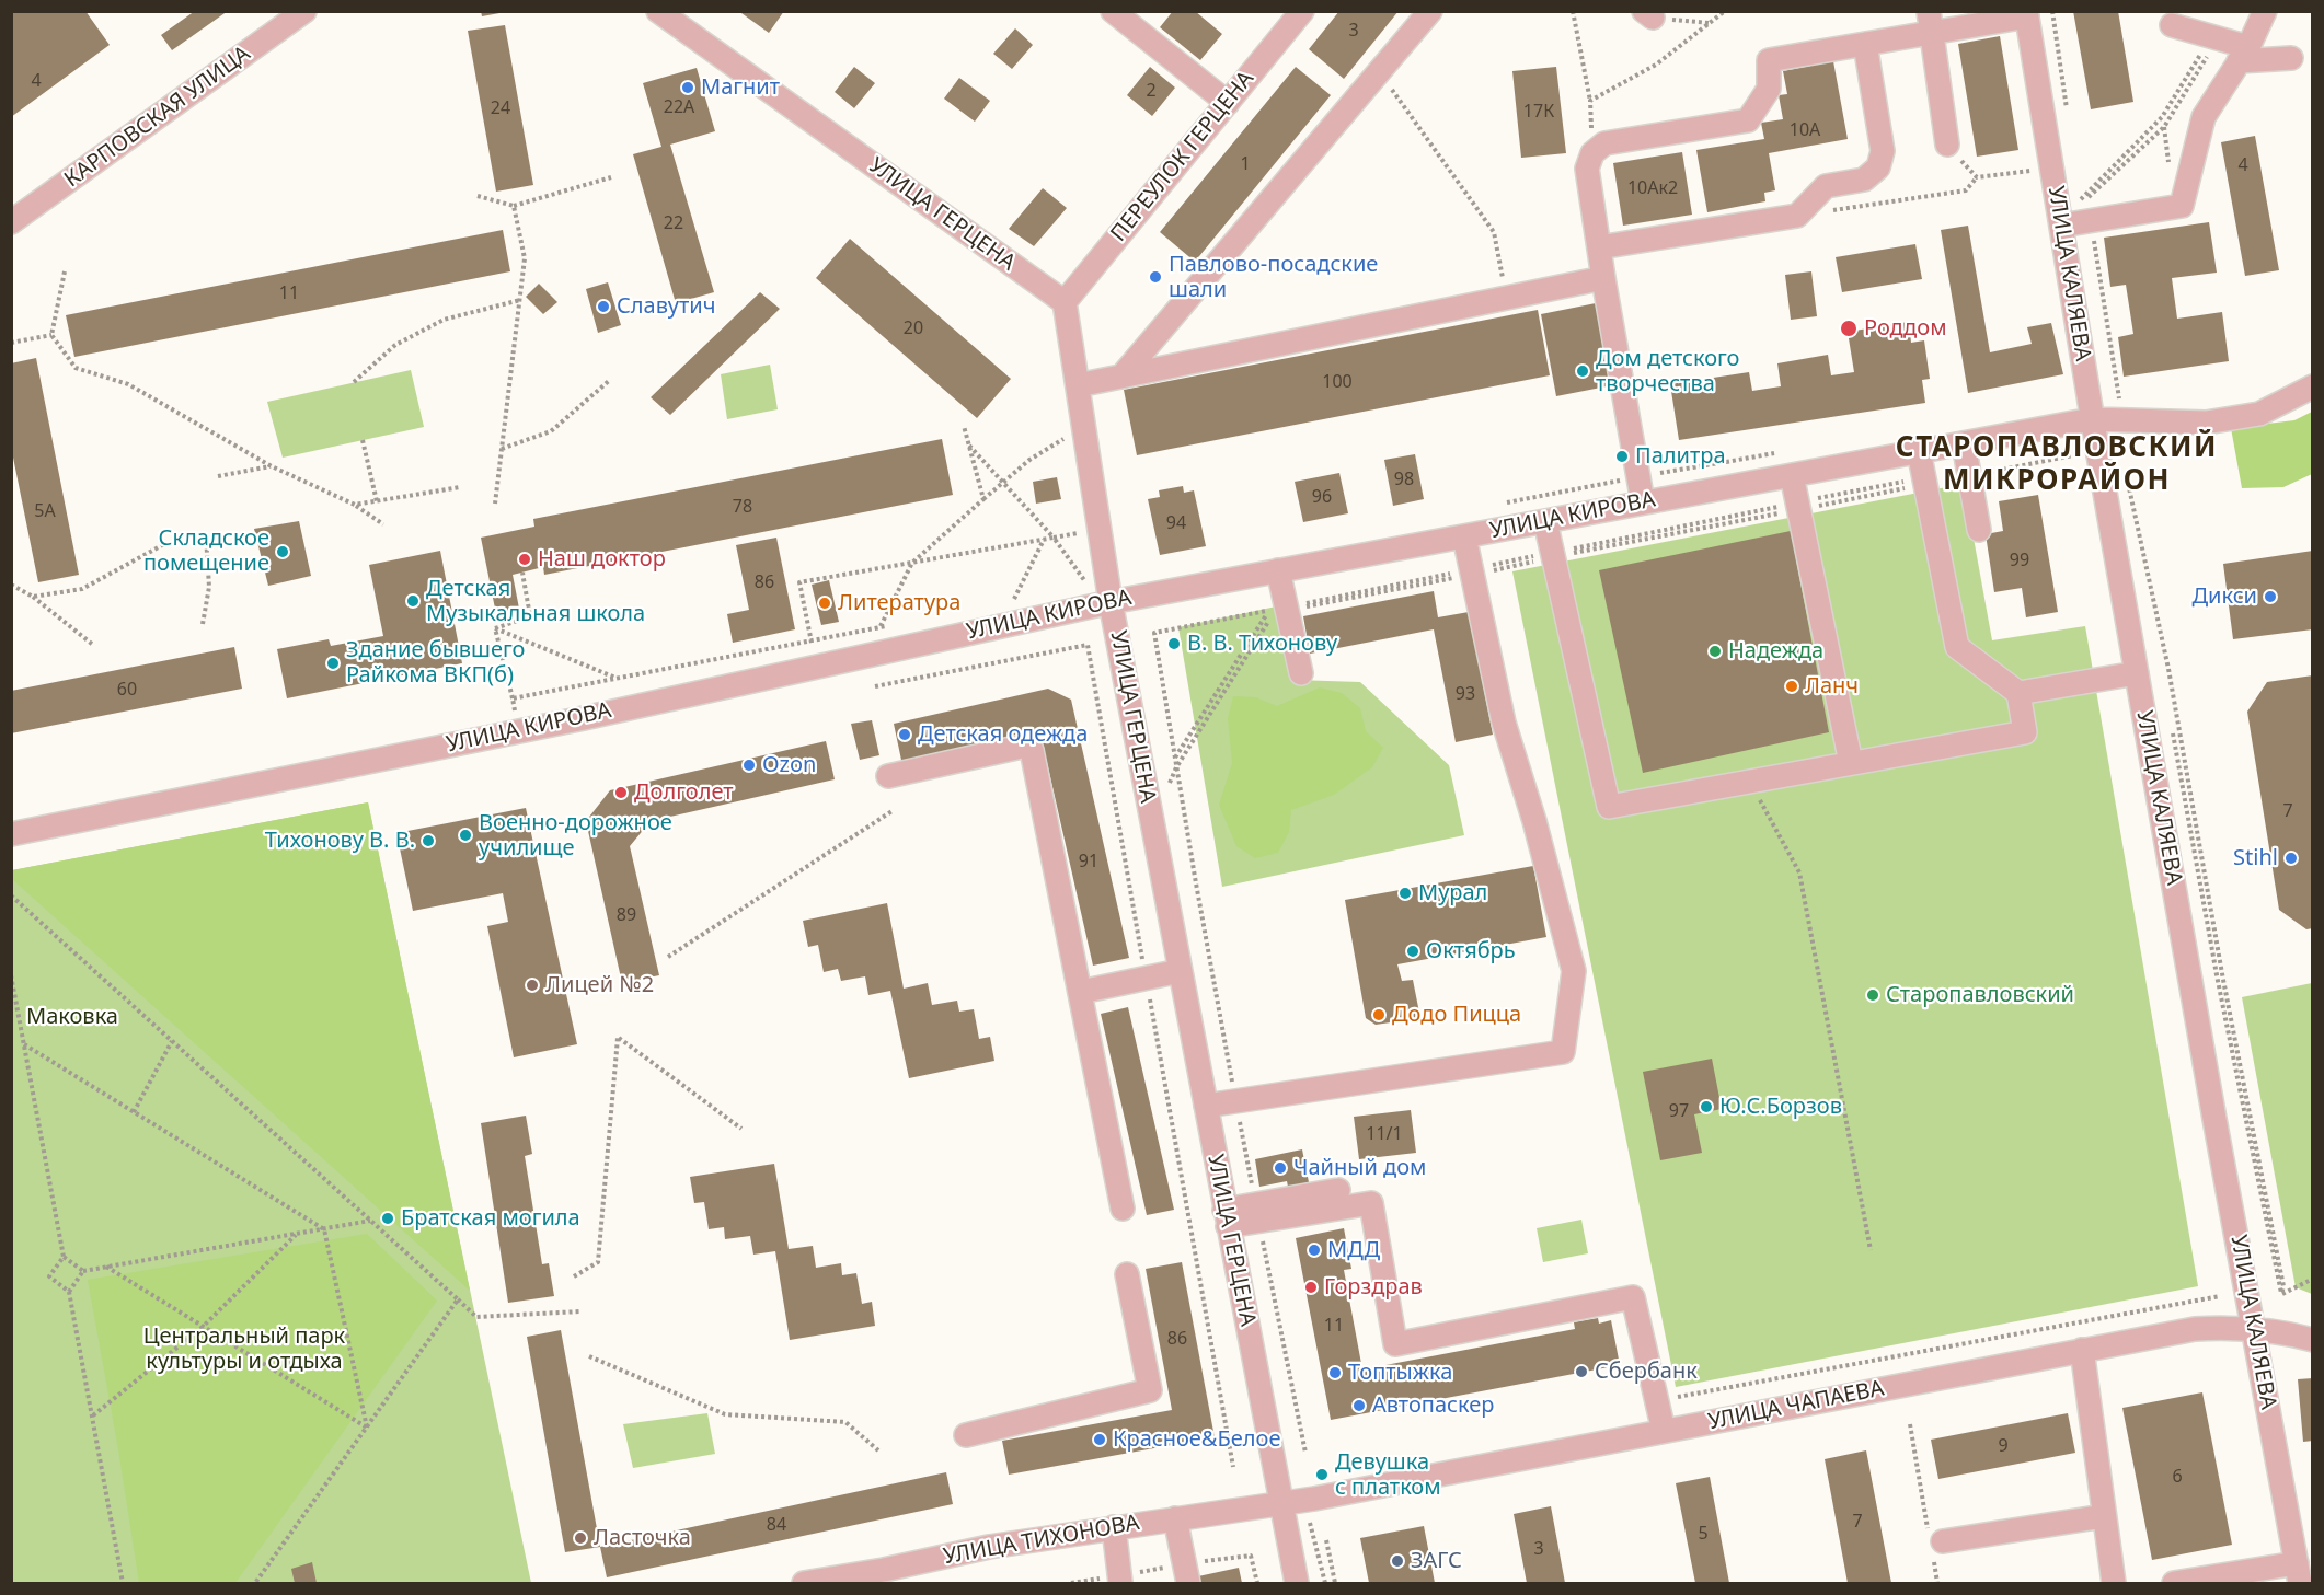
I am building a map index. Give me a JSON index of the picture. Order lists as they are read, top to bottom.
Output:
{
  "streets": {
    "street": [
      "КАРПОВСКАЯ УЛИЦА",
      "ПЕРЕУЛОК ГЕРЦЕНА",
      "УЛИЦА ГЕРЦЕНА",
      "УЛИЦА КАЛЯЕВА",
      "УЛИЦА КИРОВА",
      "УЛИЦА ЧАПАЕВА",
      "УЛИЦА ТИХОНОВА"
    ]
  },
  "crossings": [
    ["ПЕРЕУЛОК ГЕРЦЕНА", "УЛИЦА ГЕРЦЕНА"],
    ["УЛИЦА ГЕРЦЕНА", "УЛИЦА КИРОВА"],
    ["УЛИЦА ГЕРЦЕНА", "УЛИЦА ЧАПАЕВА"],
    ["УЛИЦА ГЕРЦЕНА", "УЛИЦА ТИХОНОВА"],
    ["УЛИЦА КАЛЯЕВА", "УЛИЦА КИРОВА"],
    ["УЛИЦА КАЛЯЕВА", "УЛИЦА ЧАПАЕВА"],
    ["УЛИЦА ЧАПАЕВА", "УЛИЦА ТИХОНОВА"]
  ],
  "districts": ["СТАРОПАВЛОВСКИЙ МИКРОРАЙОН"],
  "parks": ["Маковка", "Центральный парк культуры и отдыха"],
  "places": [
    "Магнит",
    "Павлово-посадские шали",
    "Славутич",
    "Роддом",
    "Дом детского творчества",
    "Палитра",
    "Складское помещение",
    "Наш доктор",
    "Дикси",
    "Детская Музыкальная школа",
    "Литература",
    "В. В. Тихонову",
    "Надежда",
    "Здание бывшего Райкома ВКП(б)",
    "Ланч",
    "Детская одежда",
    "Ozon",
    "Долголет",
    "Военно-дорожное училище",
    "Тихонову В. В.",
    "Stihl",
    "Мурал",
    "Октябрь",
    "Лицей №2",
    "Старопавловский",
    "Додо Пицца",
    "Ю.С.Борзов",
    "Чайный дом",
    "Братская могила",
    "МДД",
    "Горздрав",
    "Сбербанк",
    "Топтыжка",
    "Автопаскер",
    "Красное&Белое",
    "Девушка с платком",
    "Ласточка",
    "ЗАГС"
  ],
  "house_numbers": [
    "3",
    "4",
    "2",
    "22А",
    "24",
    "17К",
    "10А",
    "1",
    "4",
    "10Ак2",
    "22",
    "11",
    "20",
    "100",
    "98",
    "96",
    "78",
    "5А",
    "94",
    "99",
    "86",
    "60",
    "93",
    "7",
    "91",
    "89",
    "97",
    "11/1",
    "11",
    "86",
    "9",
    "6",
    "7",
    "84",
    "5",
    "3"
  ]
}
